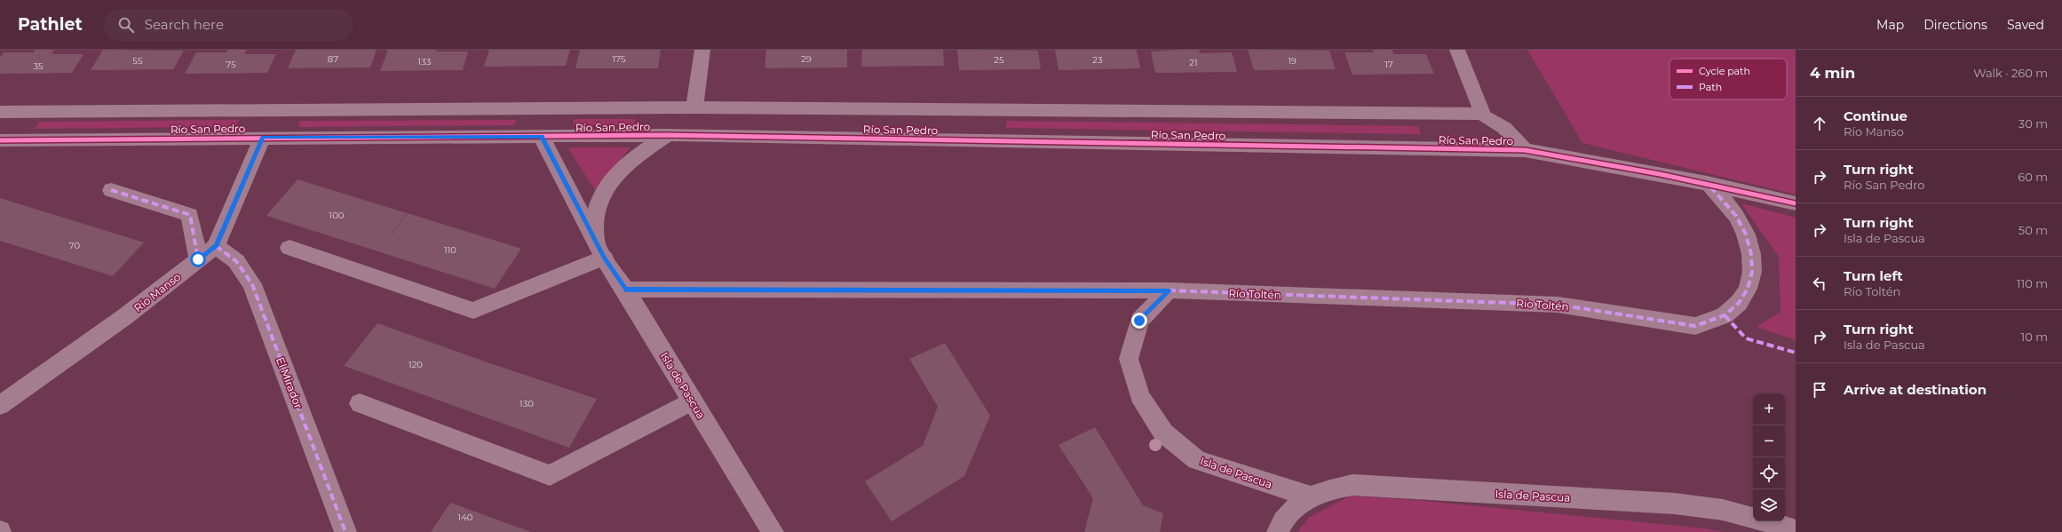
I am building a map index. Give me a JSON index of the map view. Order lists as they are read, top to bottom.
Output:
{
  "streets": {
    "street": [
      "Río San Pedro",
      "Río Manso",
      "Río Toltén",
      "El Mirador",
      "Isla de Pascua"
    ]
  },
  "crossings": [
    ["Río San Pedro", "Río Manso"],
    ["Río San Pedro", "Río Toltén"],
    ["Río San Pedro", "Isla de Pascua"],
    ["Río Manso", "El Mirador"],
    ["Río Toltén", "Isla de Pascua"]
  ],
  "house_numbers": [
    "87",
    "175",
    "29",
    "25",
    "23",
    "55",
    "19",
    "133",
    "21",
    "75",
    "17",
    "35",
    "100",
    "70",
    "110",
    "120",
    "130",
    "140"
  ],
  "legend": ["Cycle path", "Path"],
  "page": {
    "header": "Pathlet",
    "search": "Search here",
    "nav": ["Map", "Directions", "Saved"],
    "heading": ["4 min", "Walk · 260 m"],
    "list": [
      ["Continue", "Río Manso", "30 m"],
      ["Turn right", "Río San Pedro", "60 m"],
      ["Turn right", "Isla de Pascua", "50 m"],
      ["Turn left", "Río Toltén", "110 m"],
      ["Turn right", "Isla de Pascua", "10 m"],
      "Arrive at destination"
    ],
    "map_buttons": ["+", "−"]
  }
}
